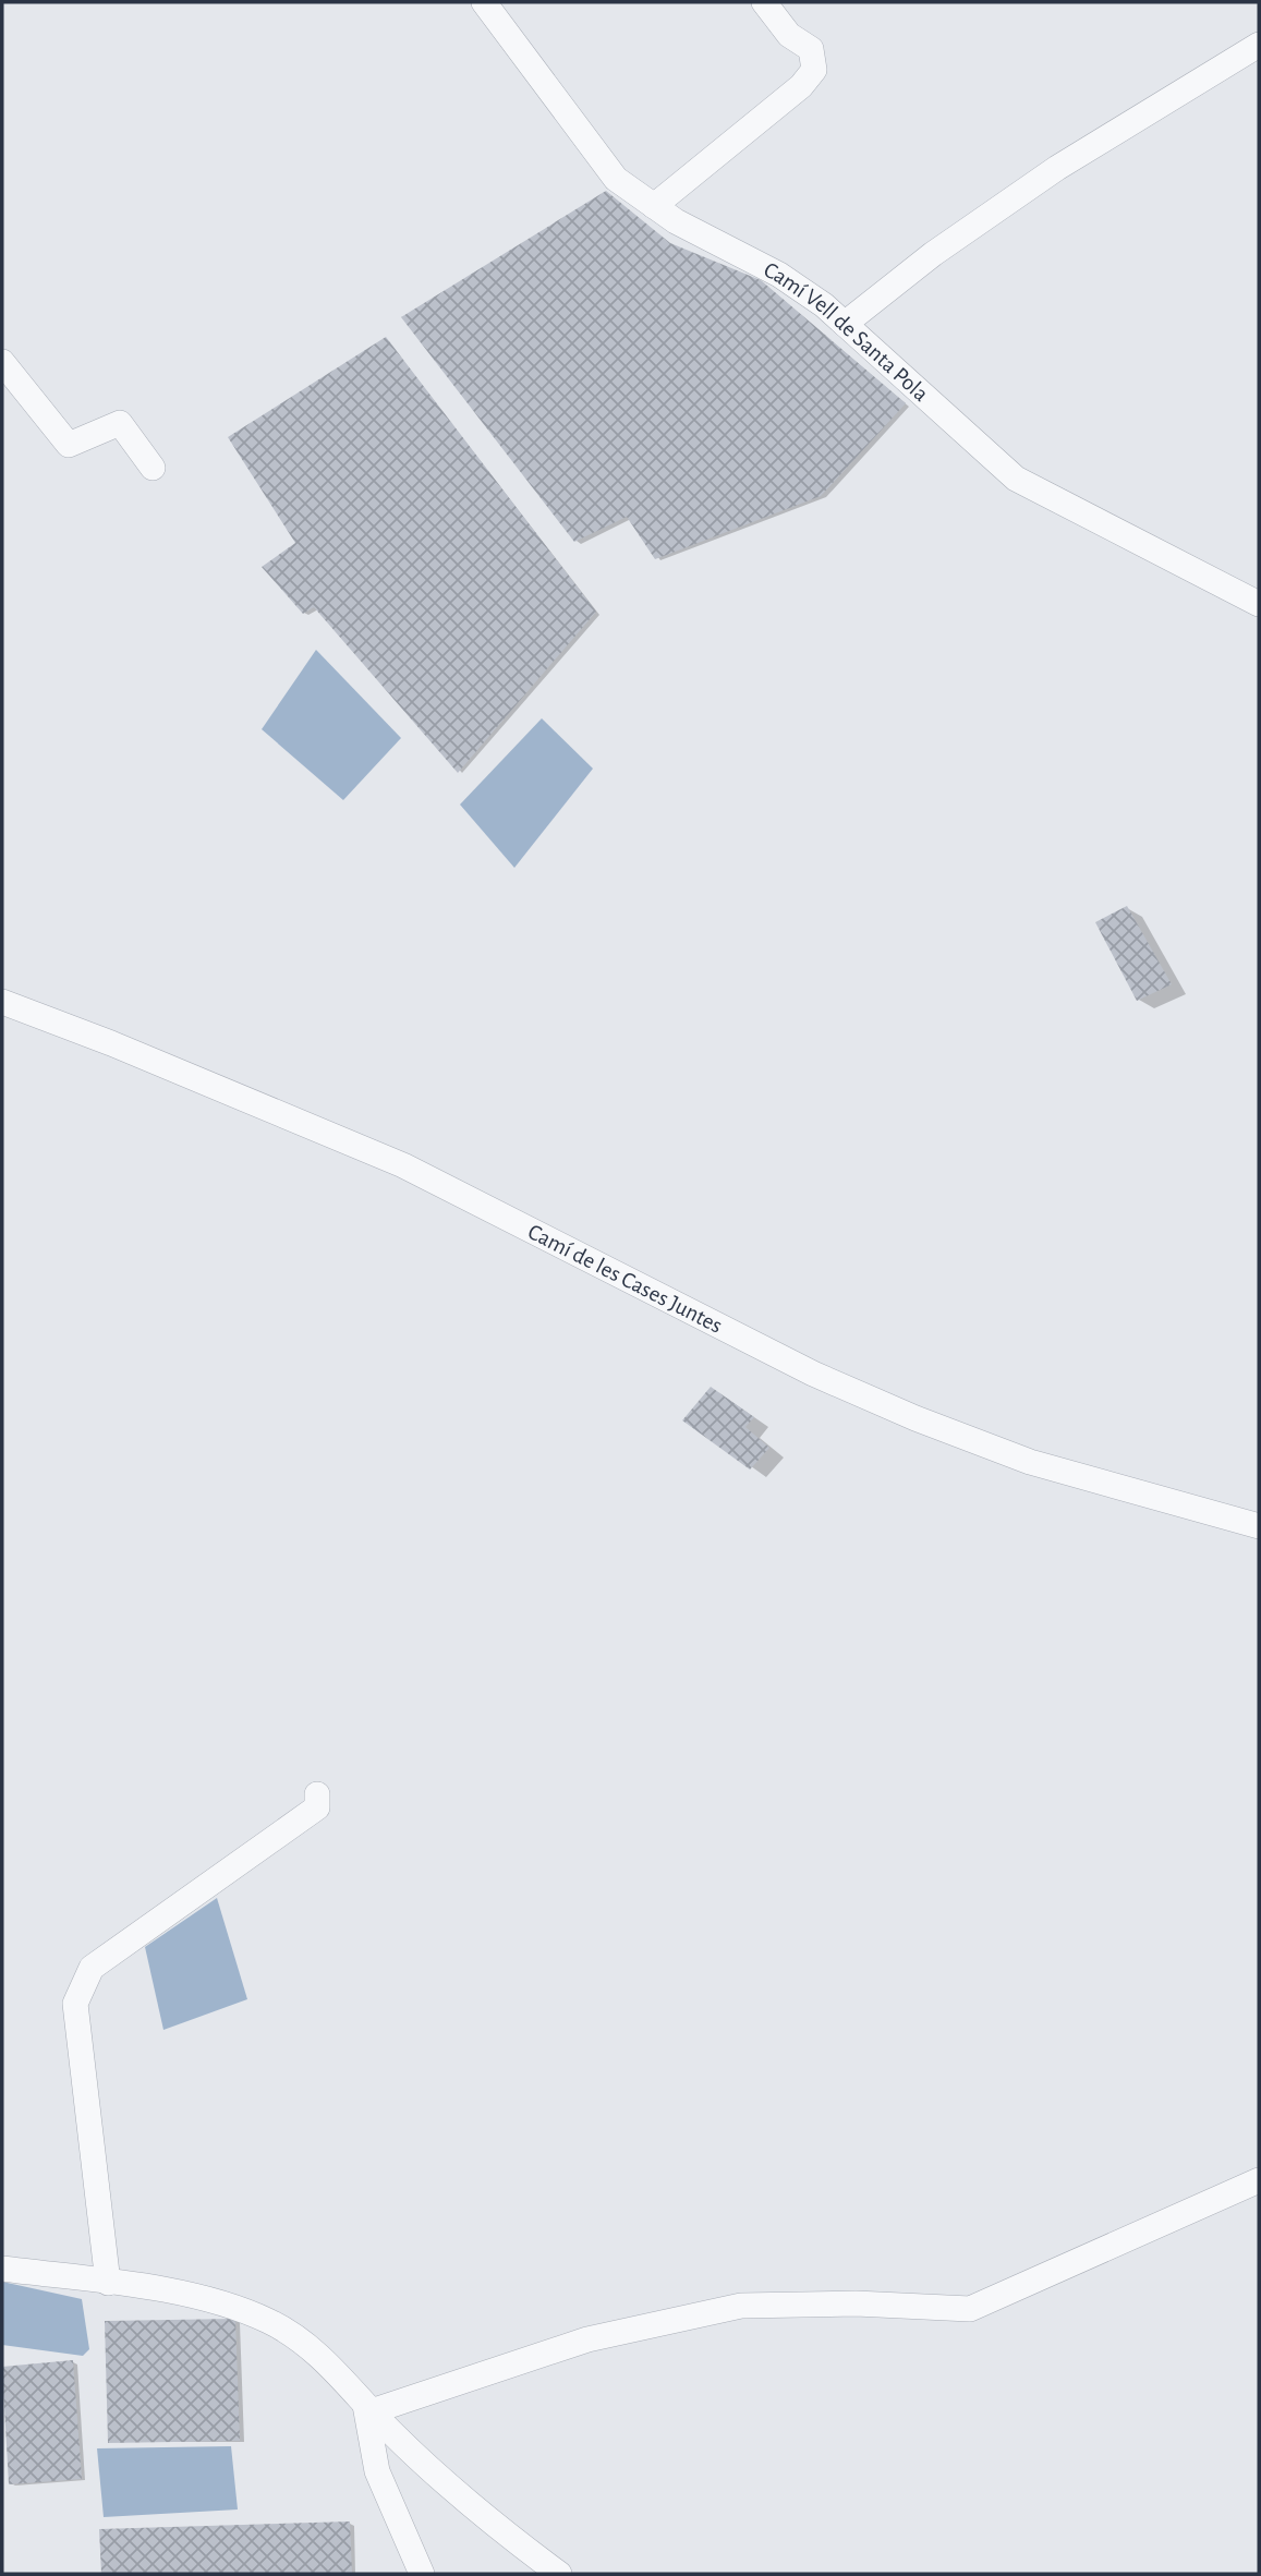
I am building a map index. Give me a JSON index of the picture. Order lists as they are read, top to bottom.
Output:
{
  "streets": {
    "street": ["Camí Vell de Santa Pola", "Camí de les Cases Juntes"]
  }
}
